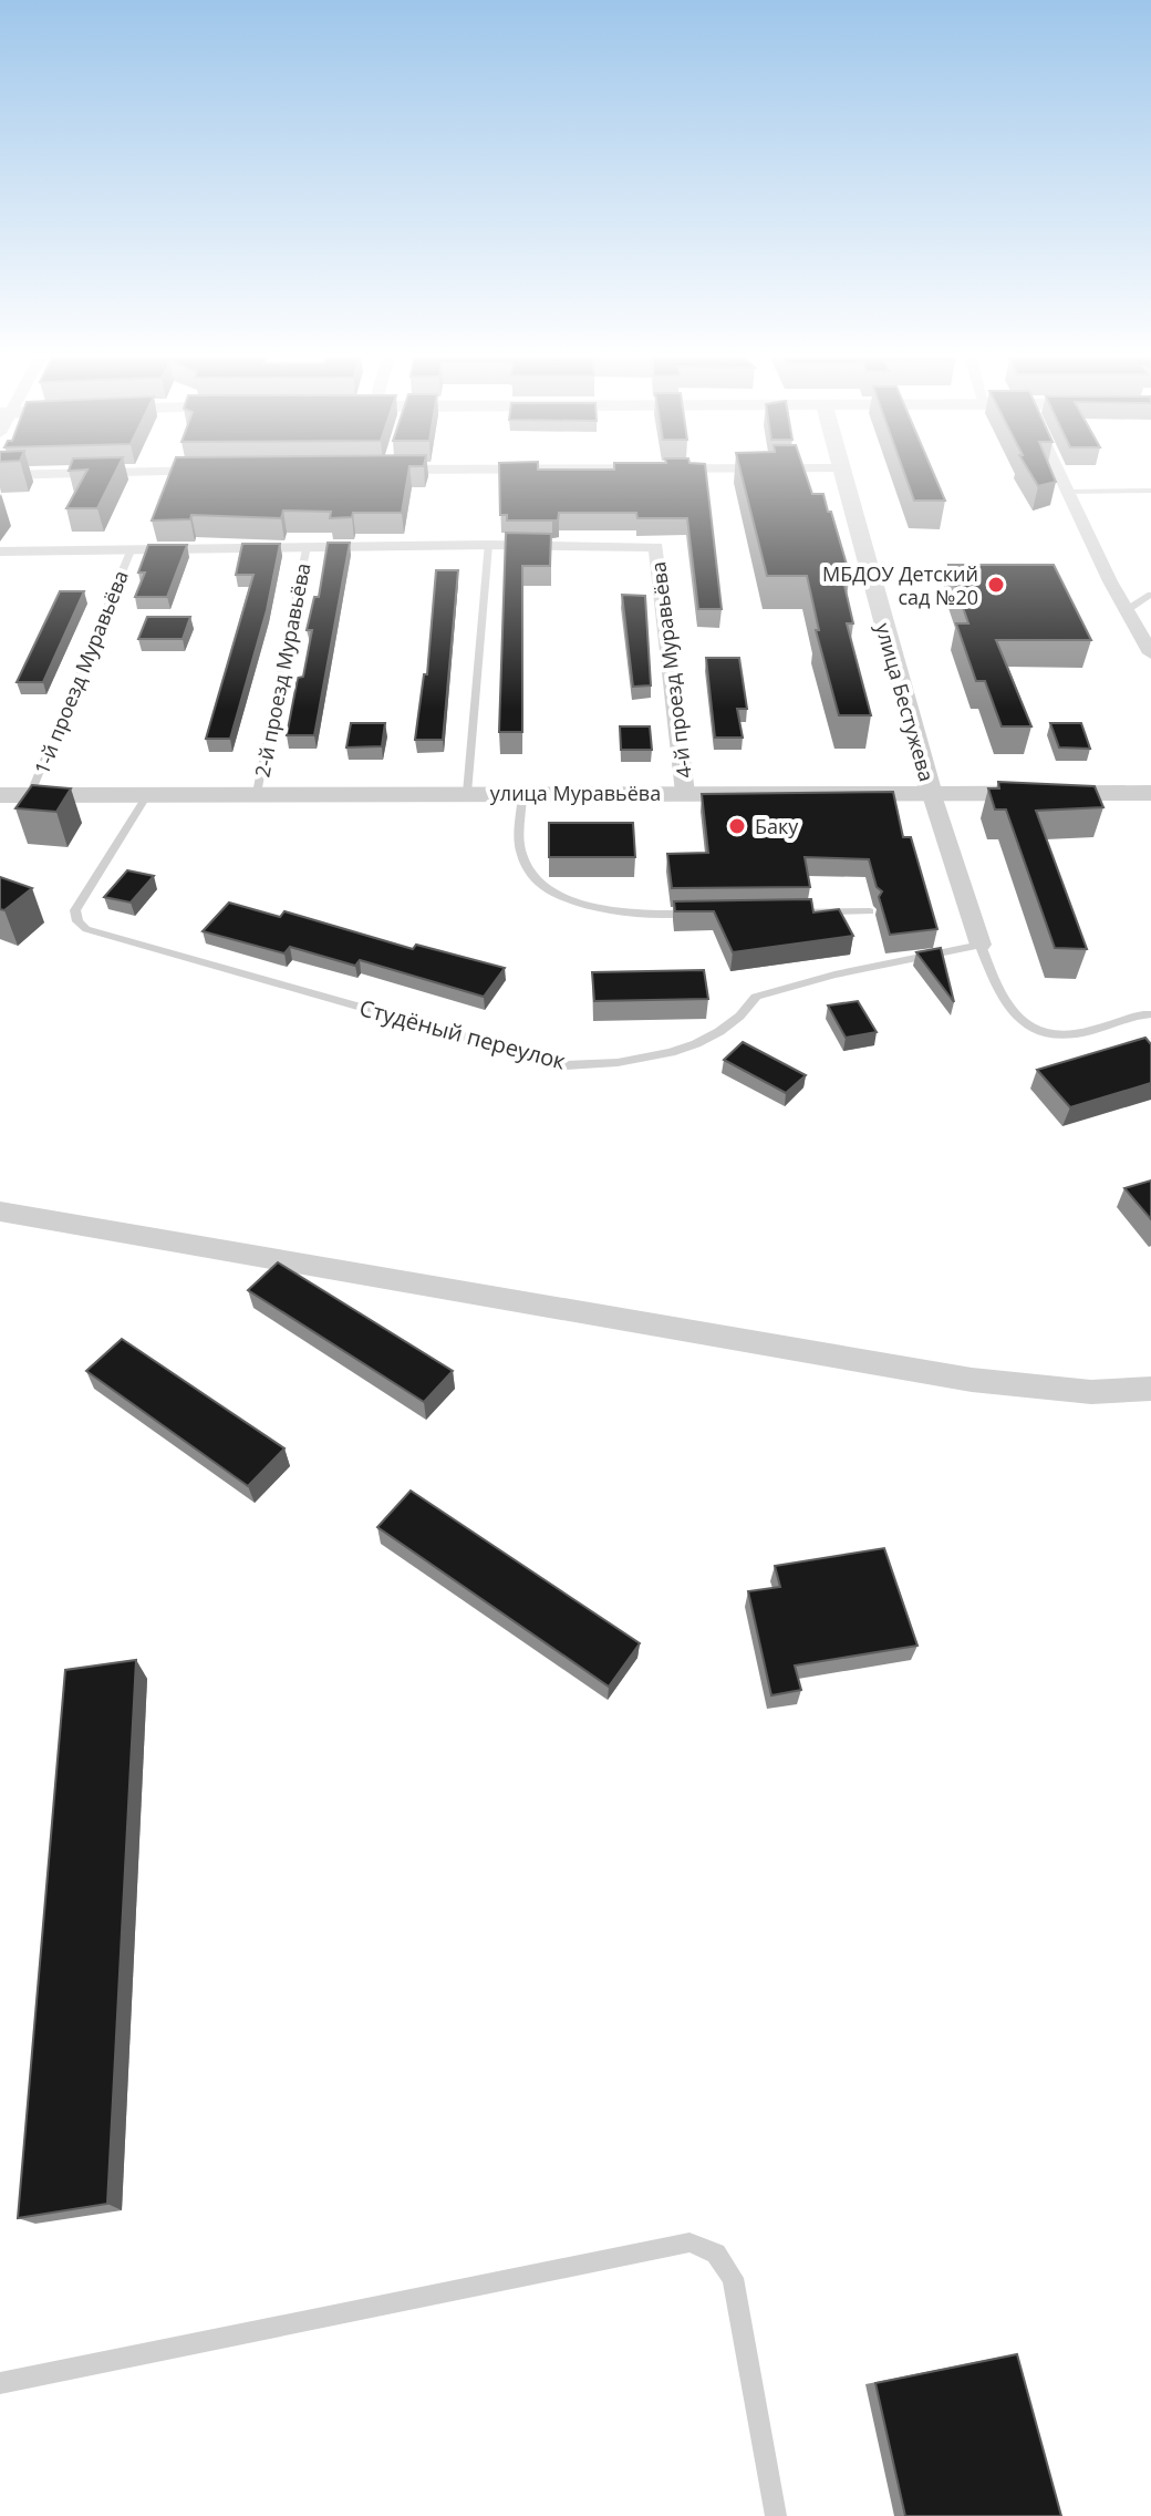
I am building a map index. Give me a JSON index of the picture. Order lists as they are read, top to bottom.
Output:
{
  "streets": {
    "street": [
      "4-й проезд Муравьёва",
      "1-й проезд Муравьёва",
      "улица Бестужева",
      "улица Муравьёва"
    ],
    "lane": ["2-й проезд Муравьёва", "Студёный переулок"]
  },
  "crossings": [
    ["2-й проезд Муравьёва", "1-й проезд Муравьёва"],
    ["2-й проезд Муравьёва", "улица Муравьёва"],
    ["4-й проезд Муравьёва", "1-й проезд Муравьёва"],
    ["4-й проезд Муравьёва", "улица Муравьёва"],
    ["1-й проезд Муравьёва", "улица Муравьёва"],
    ["улица Бестужева", "улица Муравьёва"],
    ["улица Бестужева", "Студёный переулок"],
    ["улица Муравьёва", "Студёный переулок"]
  ],
  "places": ["МБДОУ Детский сад №20", "Баку"]
}
